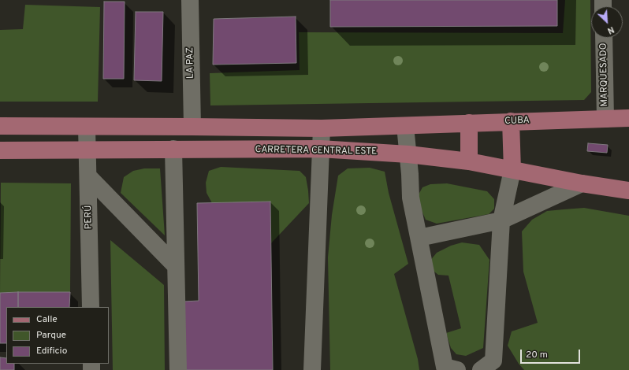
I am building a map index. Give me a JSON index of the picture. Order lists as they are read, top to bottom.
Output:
{
  "streets": {
    "main road": ["CUBA", "CARRETERA CENTRAL ESTE"],
    "street": ["LA PAZ", "MARQUESADO", "PERÚ"]
  },
  "crossings": [
    ["MARQUESADO", "CUBA"],
    ["CARRETERA CENTRAL ESTE", "PERÚ"]
  ],
  "legend": ["Calle", "Parque", "Edificio"],
  "scale_bar": "20 m",
  "north": "bottom right"
}
